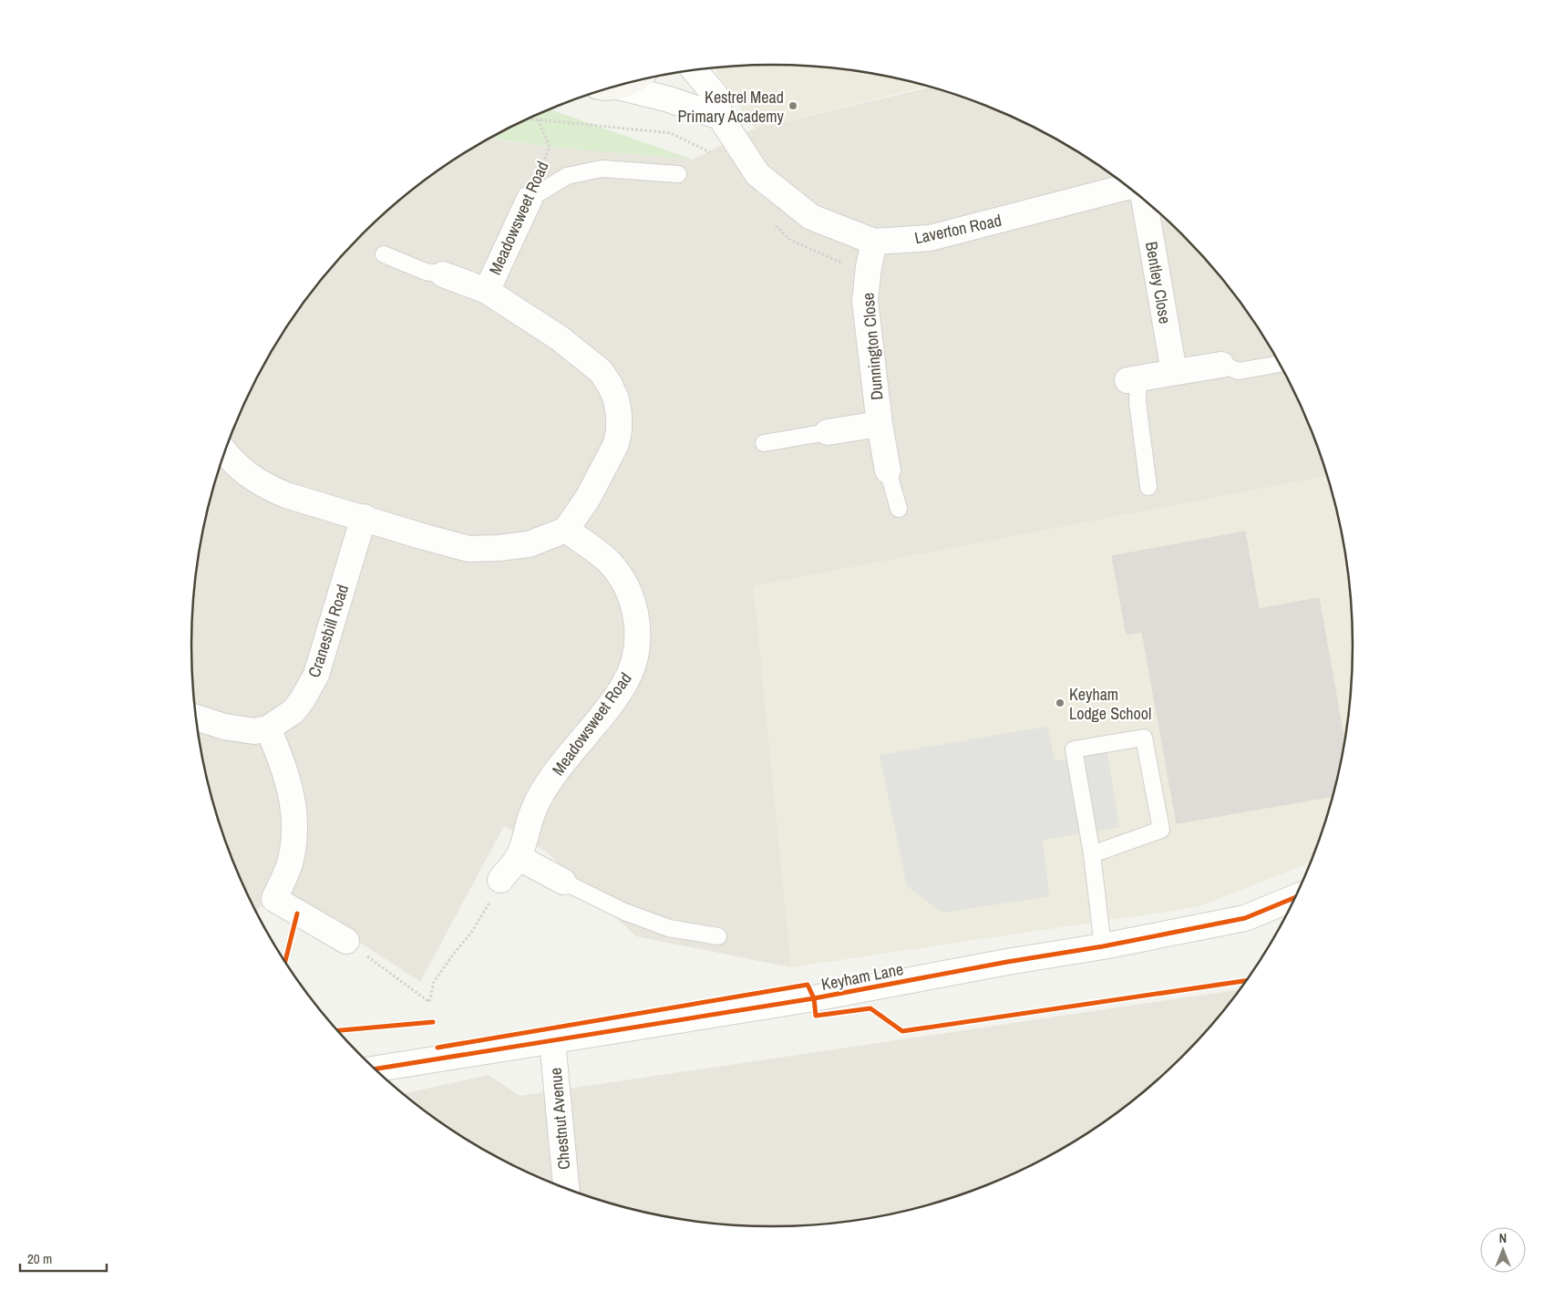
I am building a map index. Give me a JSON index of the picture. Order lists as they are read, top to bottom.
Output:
{
  "streets": {
    "street": [
      "Meadowsweet Road",
      "Laverton Road",
      "Bentley Close",
      "Dunnington Close",
      "Cranesbill Road",
      "Keyham Lane",
      "Chestnut Avenue"
    ]
  },
  "crossings": [
    ["Laverton Road", "Dunnington Close"],
    ["Keyham Lane", "Chestnut Avenue"]
  ],
  "places": ["Kestrel Mead Primary Academy", "Keyham Lodge School"],
  "scale_bar": "20 m",
  "north": "top"
}
